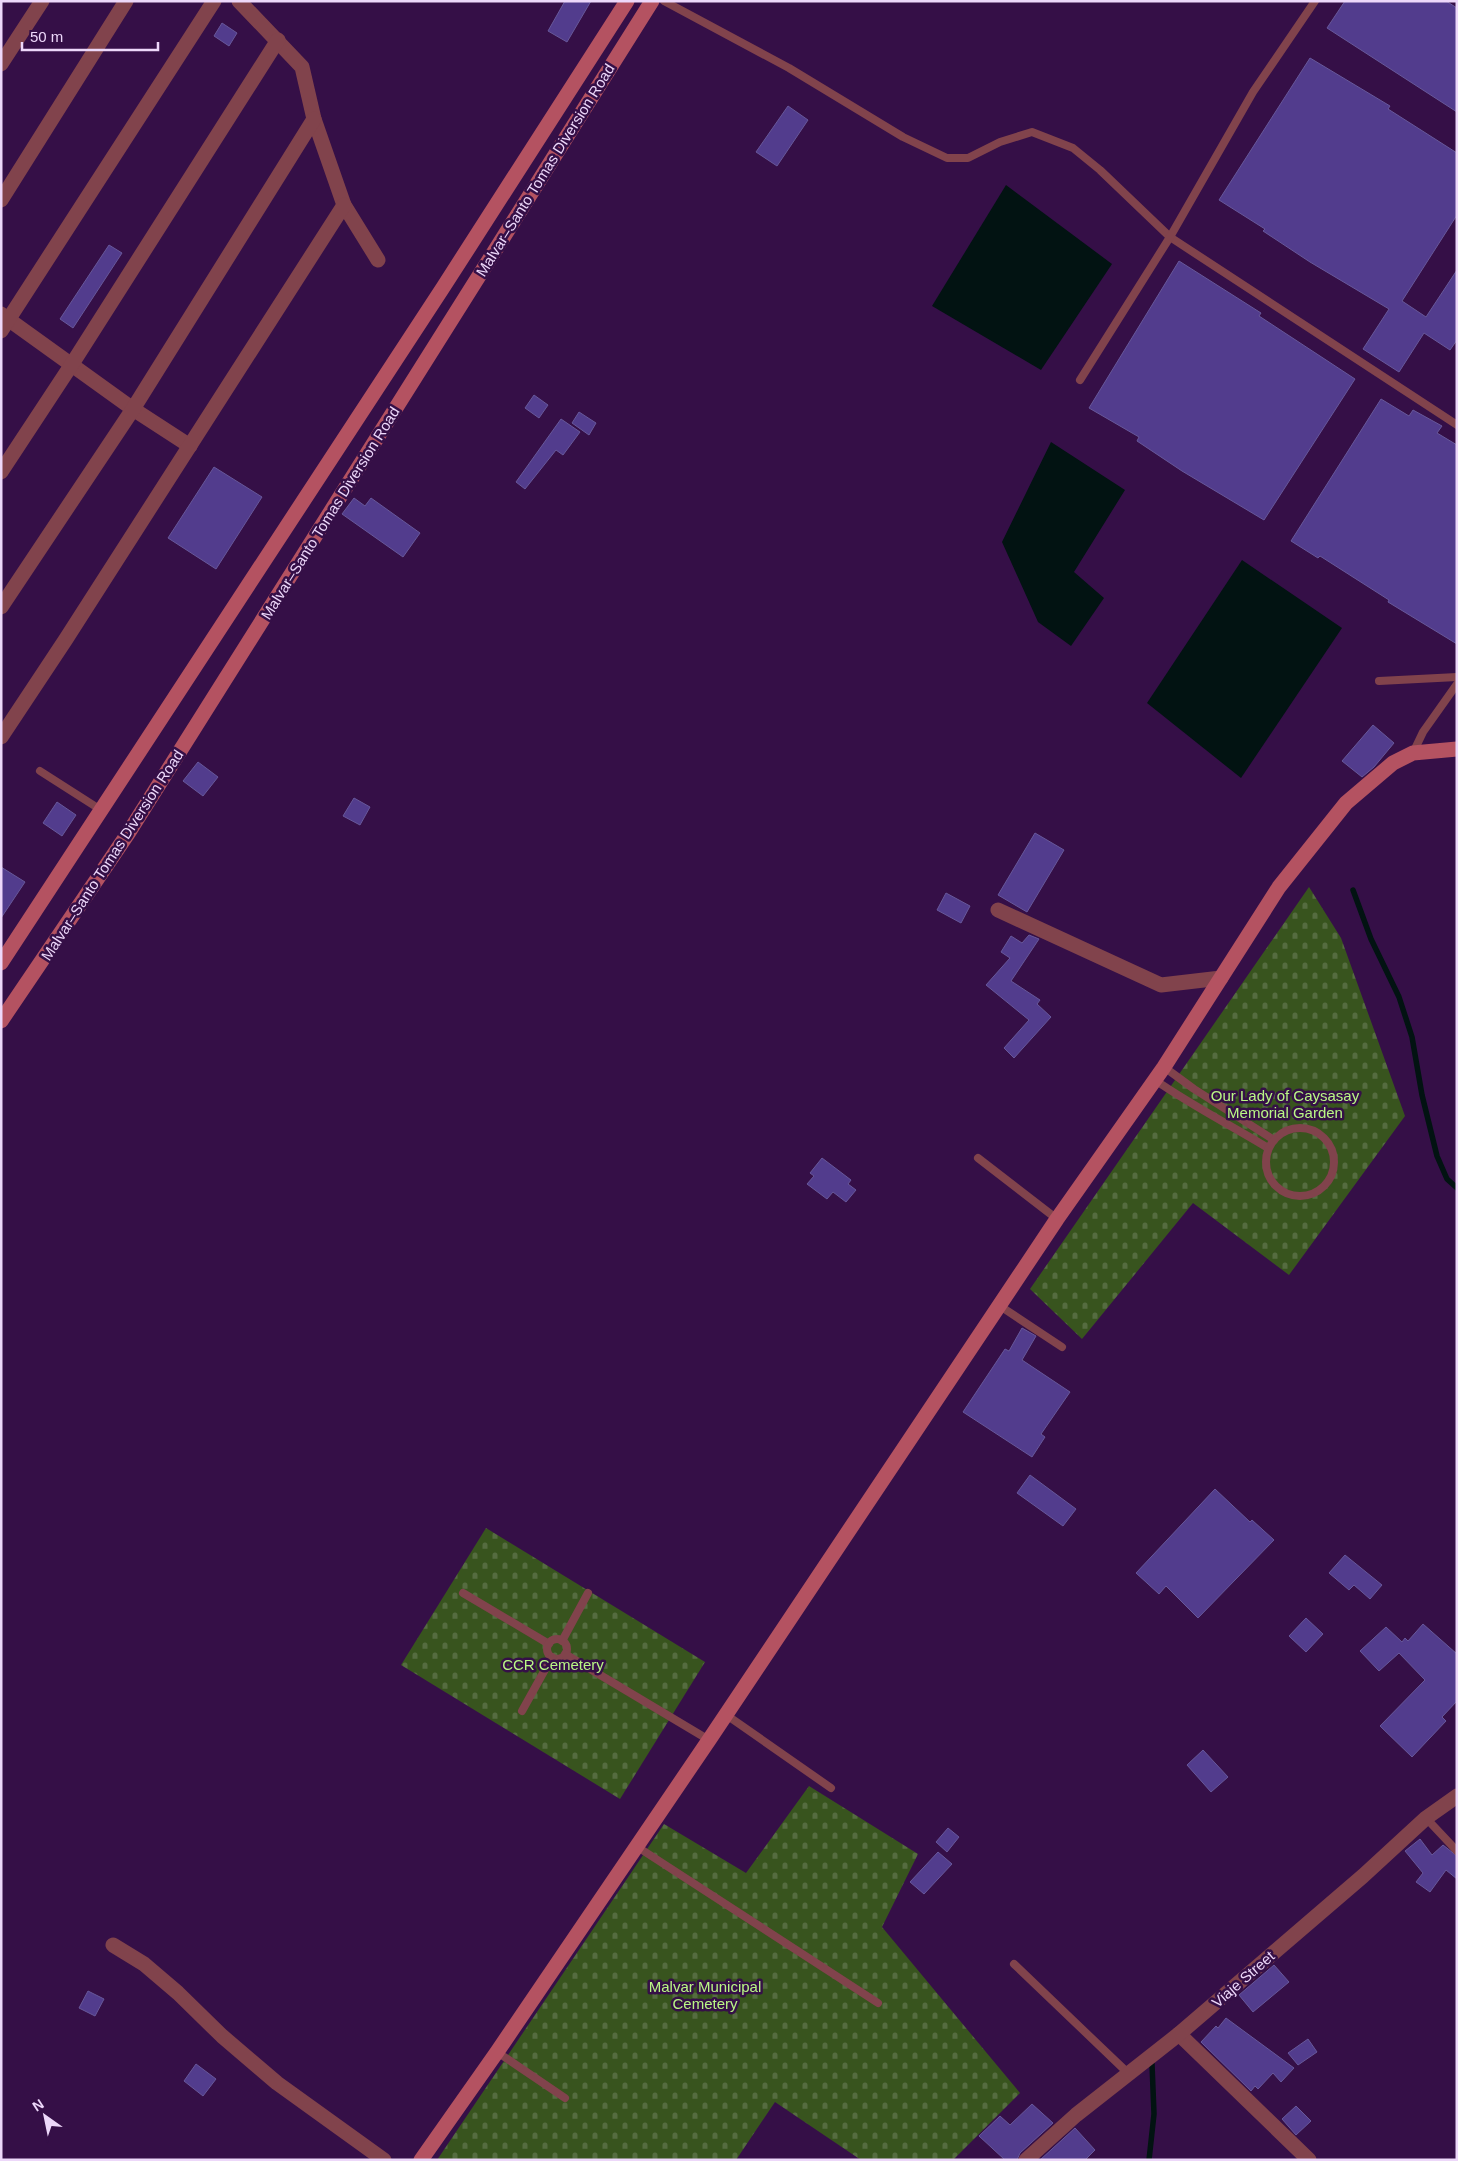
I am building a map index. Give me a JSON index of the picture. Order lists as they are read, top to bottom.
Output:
{
  "streets": {
    "street": ["Malvar–Santo Tomas Diversion Road", "Viaje Street"]
  },
  "parks": ["Our Lady of Caysasay Memorial Garden", "CCR Cemetery", "Malvar Municipal Cemetery"],
  "scale_bar": "50 m",
  "north": "top left"
}
